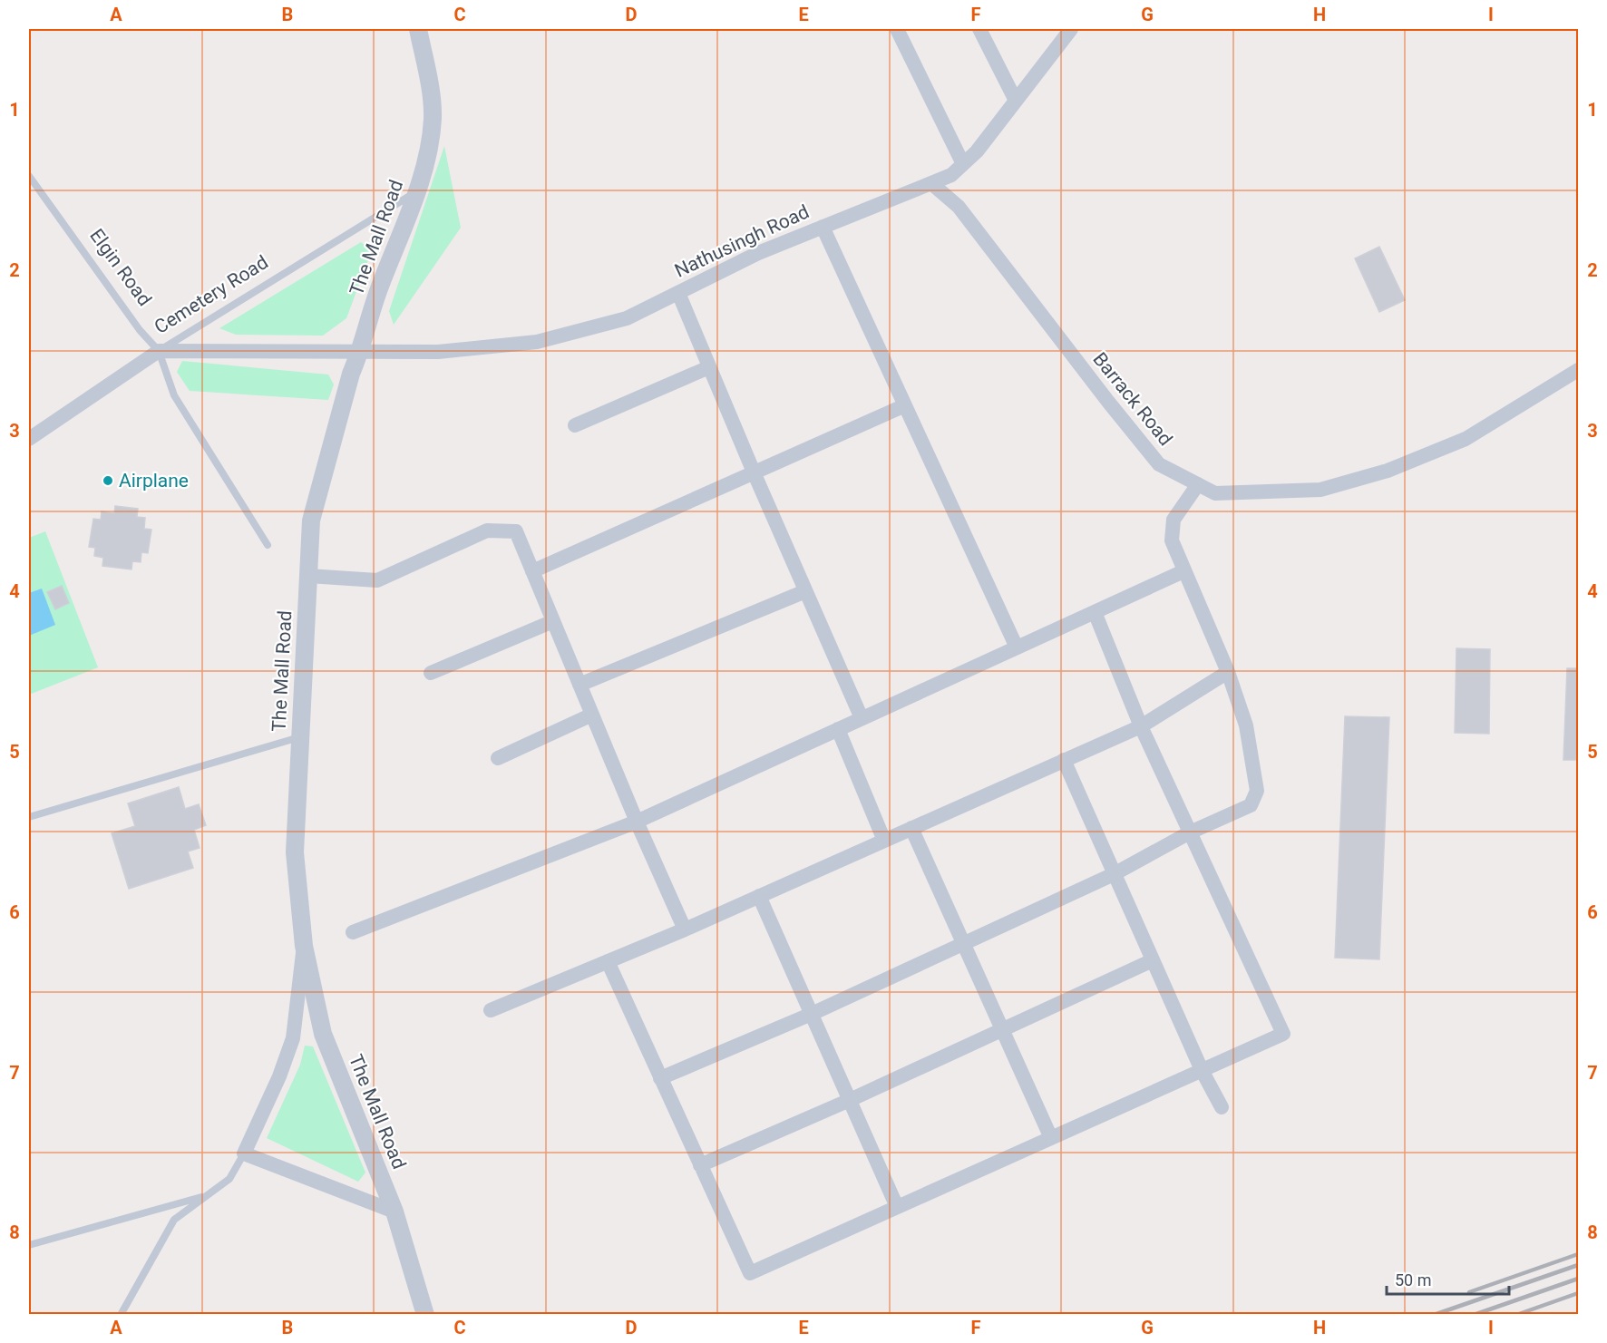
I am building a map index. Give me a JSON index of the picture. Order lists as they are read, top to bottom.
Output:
{
  "streets": {
    "street": [
      "The Mall Road",
      "Nathusingh Road",
      "Cemetery Road",
      "Barrack Road"
    ],
    "lane": ["Elgin Road"]
  },
  "crossings": [
    ["The Mall Road", "Nathusingh Road"],
    ["The Mall Road", "Cemetery Road"],
    ["Nathusingh Road", "Barrack Road"],
    ["Elgin Road", "Cemetery Road"]
  ],
  "places": ["Airplane"],
  "scale_bar": "50 m",
  "grid": {
    "columns": [
      "A",
      "B",
      "C",
      "D",
      "E",
      "F",
      "G",
      "H",
      "I"
    ],
    "rows": [
      "1",
      "2",
      "3",
      "4",
      "5",
      "6",
      "7",
      "8"
    ]
  }
}
